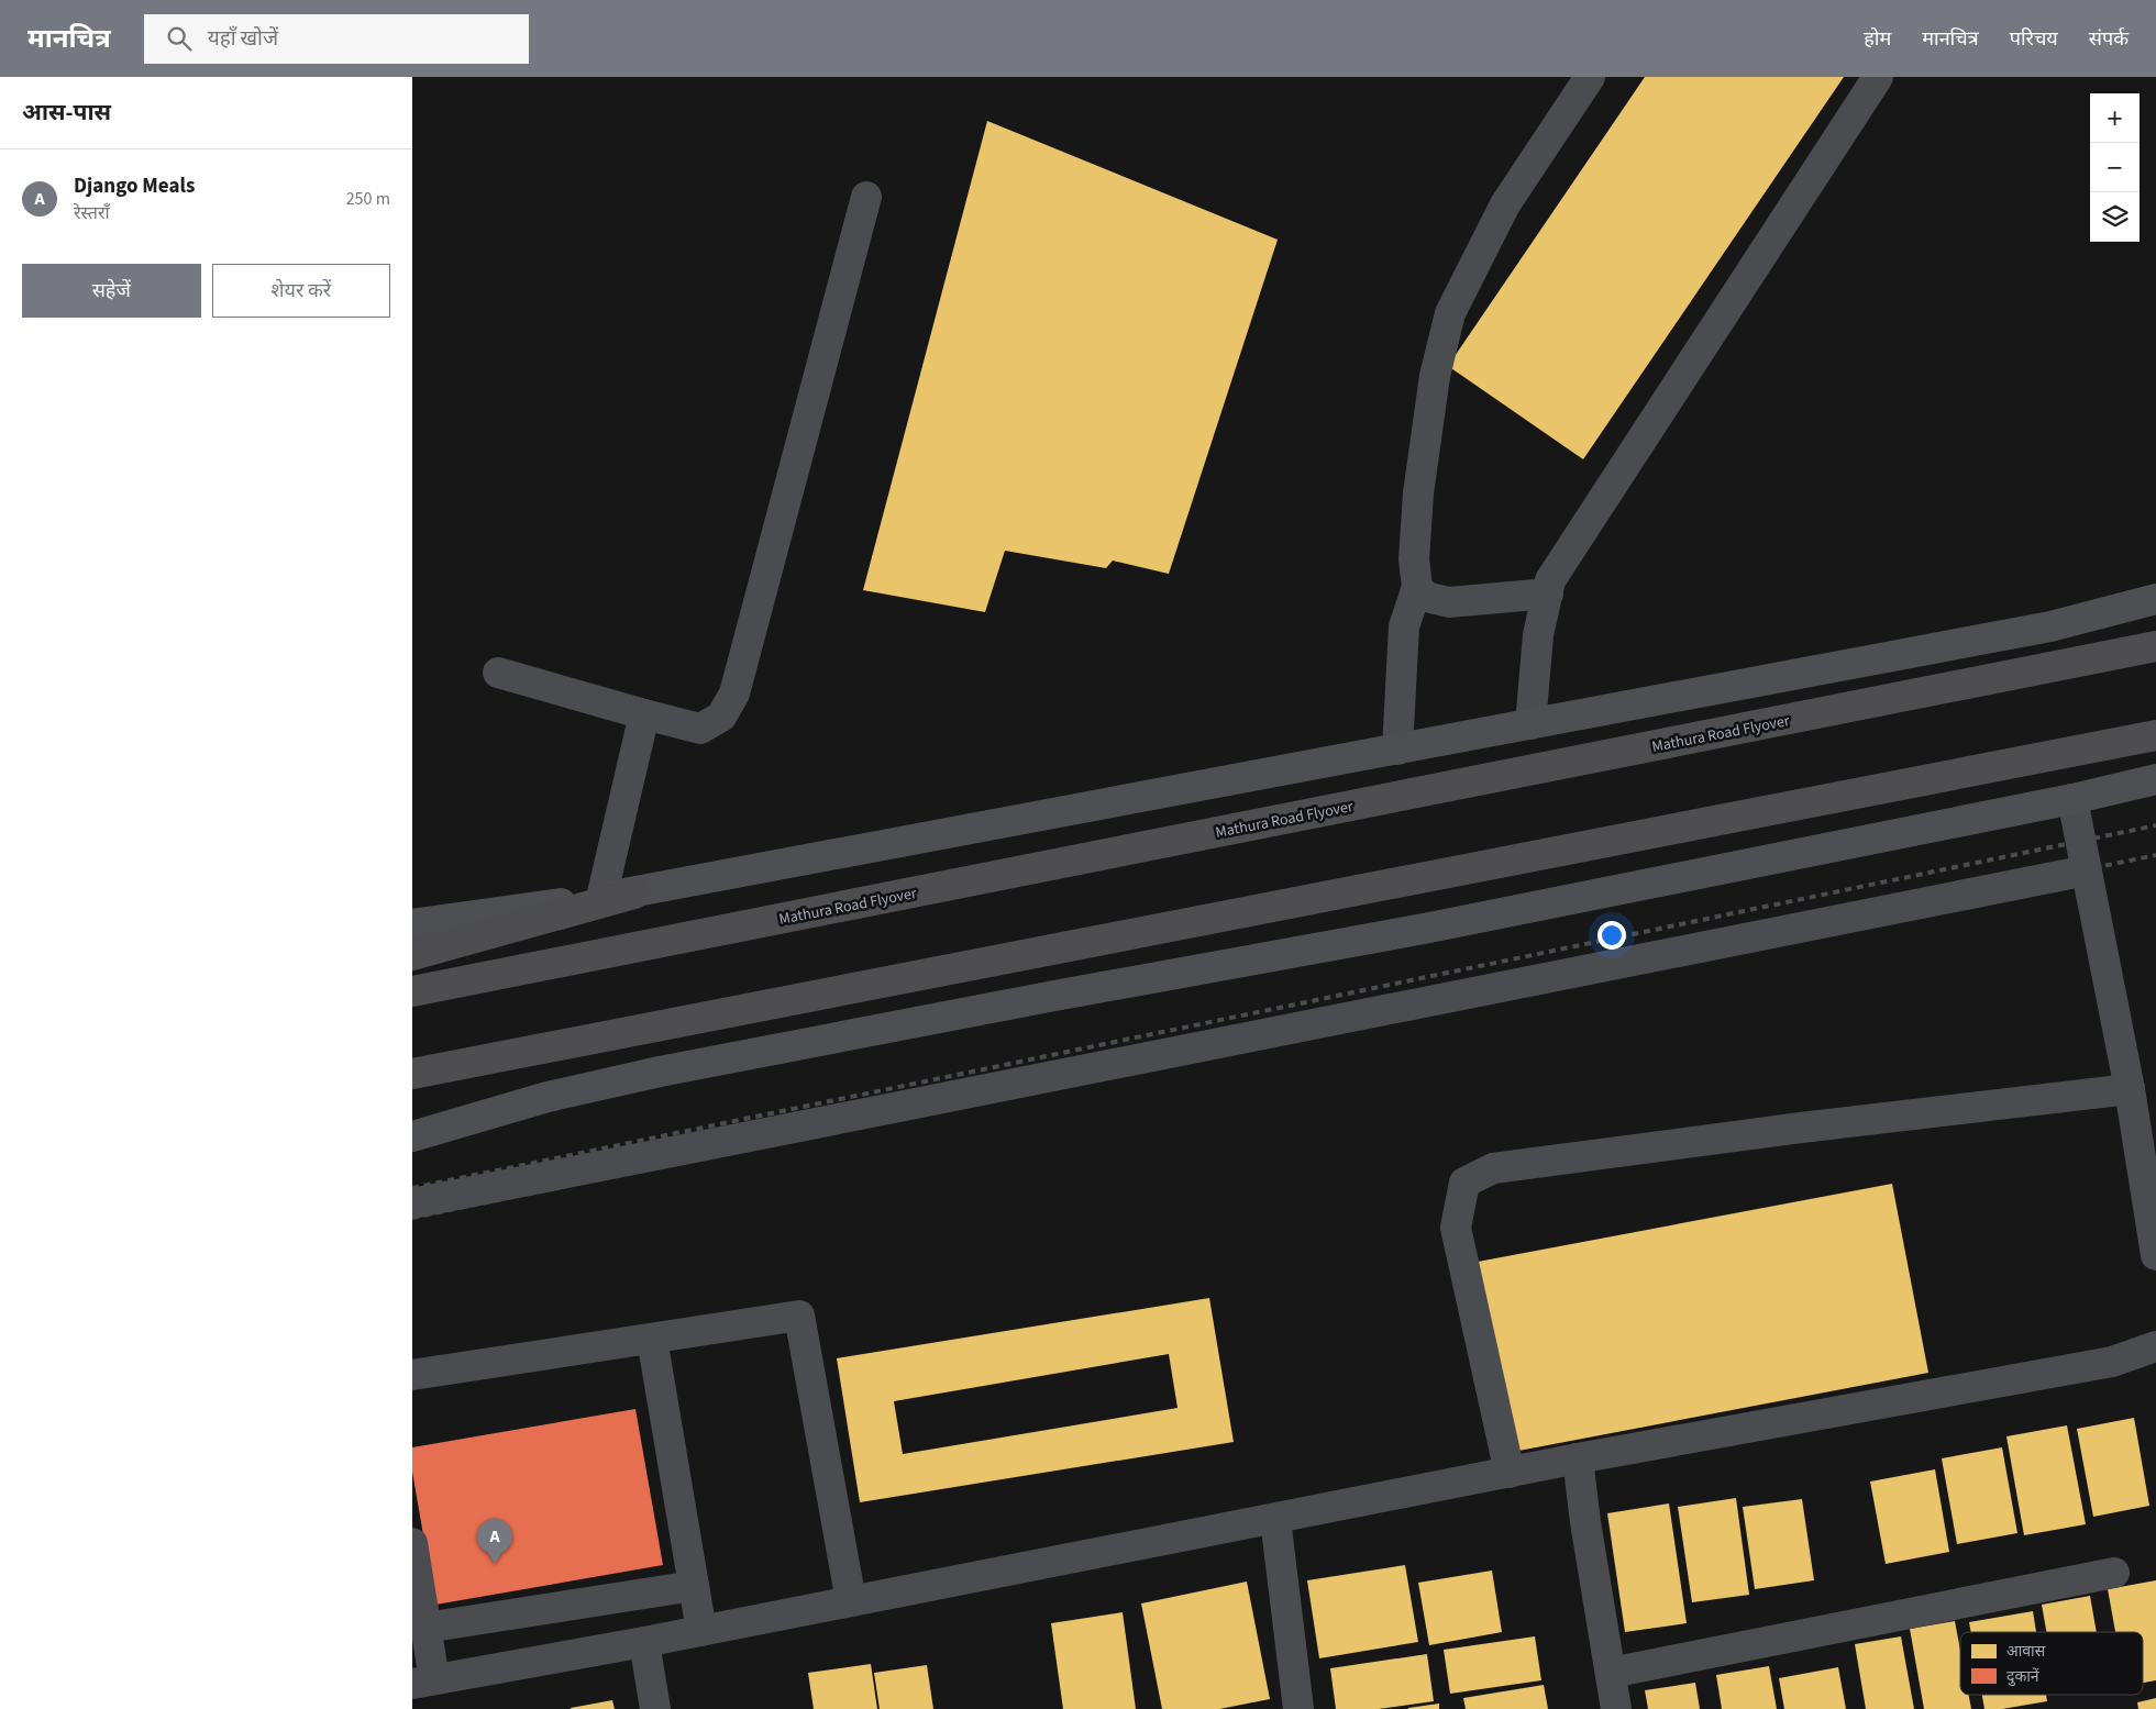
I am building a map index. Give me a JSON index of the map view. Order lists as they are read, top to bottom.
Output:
{
  "streets": {
    "highway": ["Mathura Road Flyover"]
  },
  "legend": ["आवास", "दुकानें"],
  "page": {
    "header": "मानचित्र",
    "search": "यहाँ खोजें",
    "nav": [
      "होम",
      "मानचित्र",
      "परिचय",
      "संपर्क"
    ],
    "heading": "आस-पास",
    "map_buttons": ["+", "−"],
    "list": [
      {
        "mark": "A",
        "name": "Django Meals",
        "note": "रेस्तराँ",
        "value": "250 m"
      }
    ],
    "buttons": ["सहेजें", "शेयर करें"],
    "pins": "A"
  }
}
